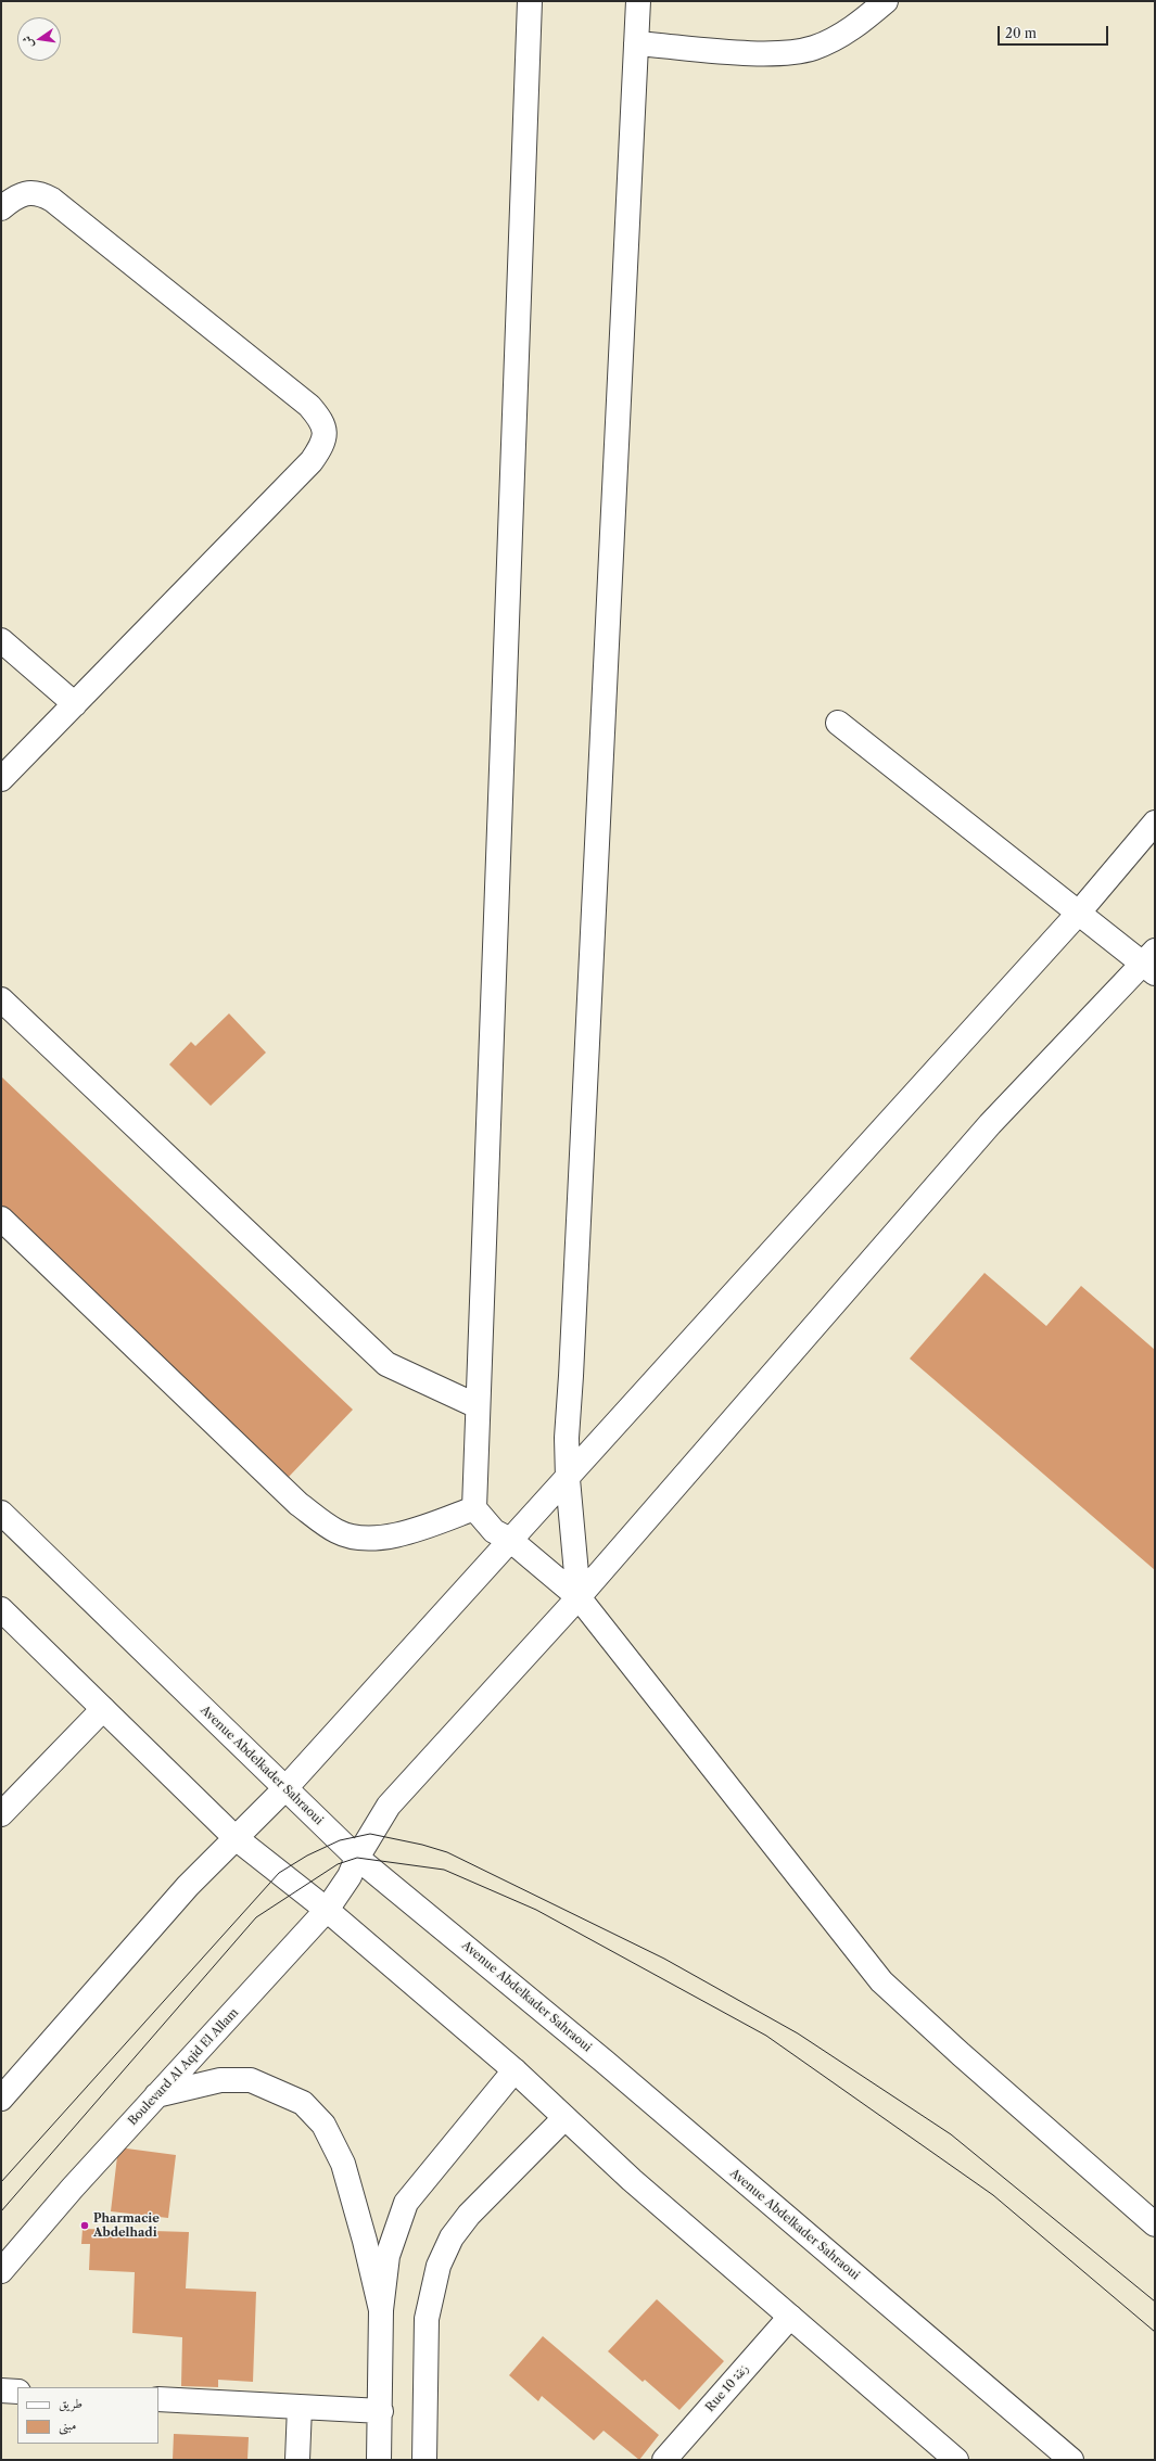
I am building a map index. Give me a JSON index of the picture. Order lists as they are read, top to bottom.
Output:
{
  "streets": {
    "street": ["Avenue Abdelkader Sahraoui", "Boulevard Al Aqid El Allam", "Rue 10 زنقة"]
  },
  "crossings": [
    ["Avenue Abdelkader Sahraoui", "Boulevard Al Aqid El Allam"]
  ],
  "places": ["Pharmacie Abdelhadi"],
  "legend": ["طريق", "مبنى"],
  "scale_bar": "20 m",
  "north": "left"
}
